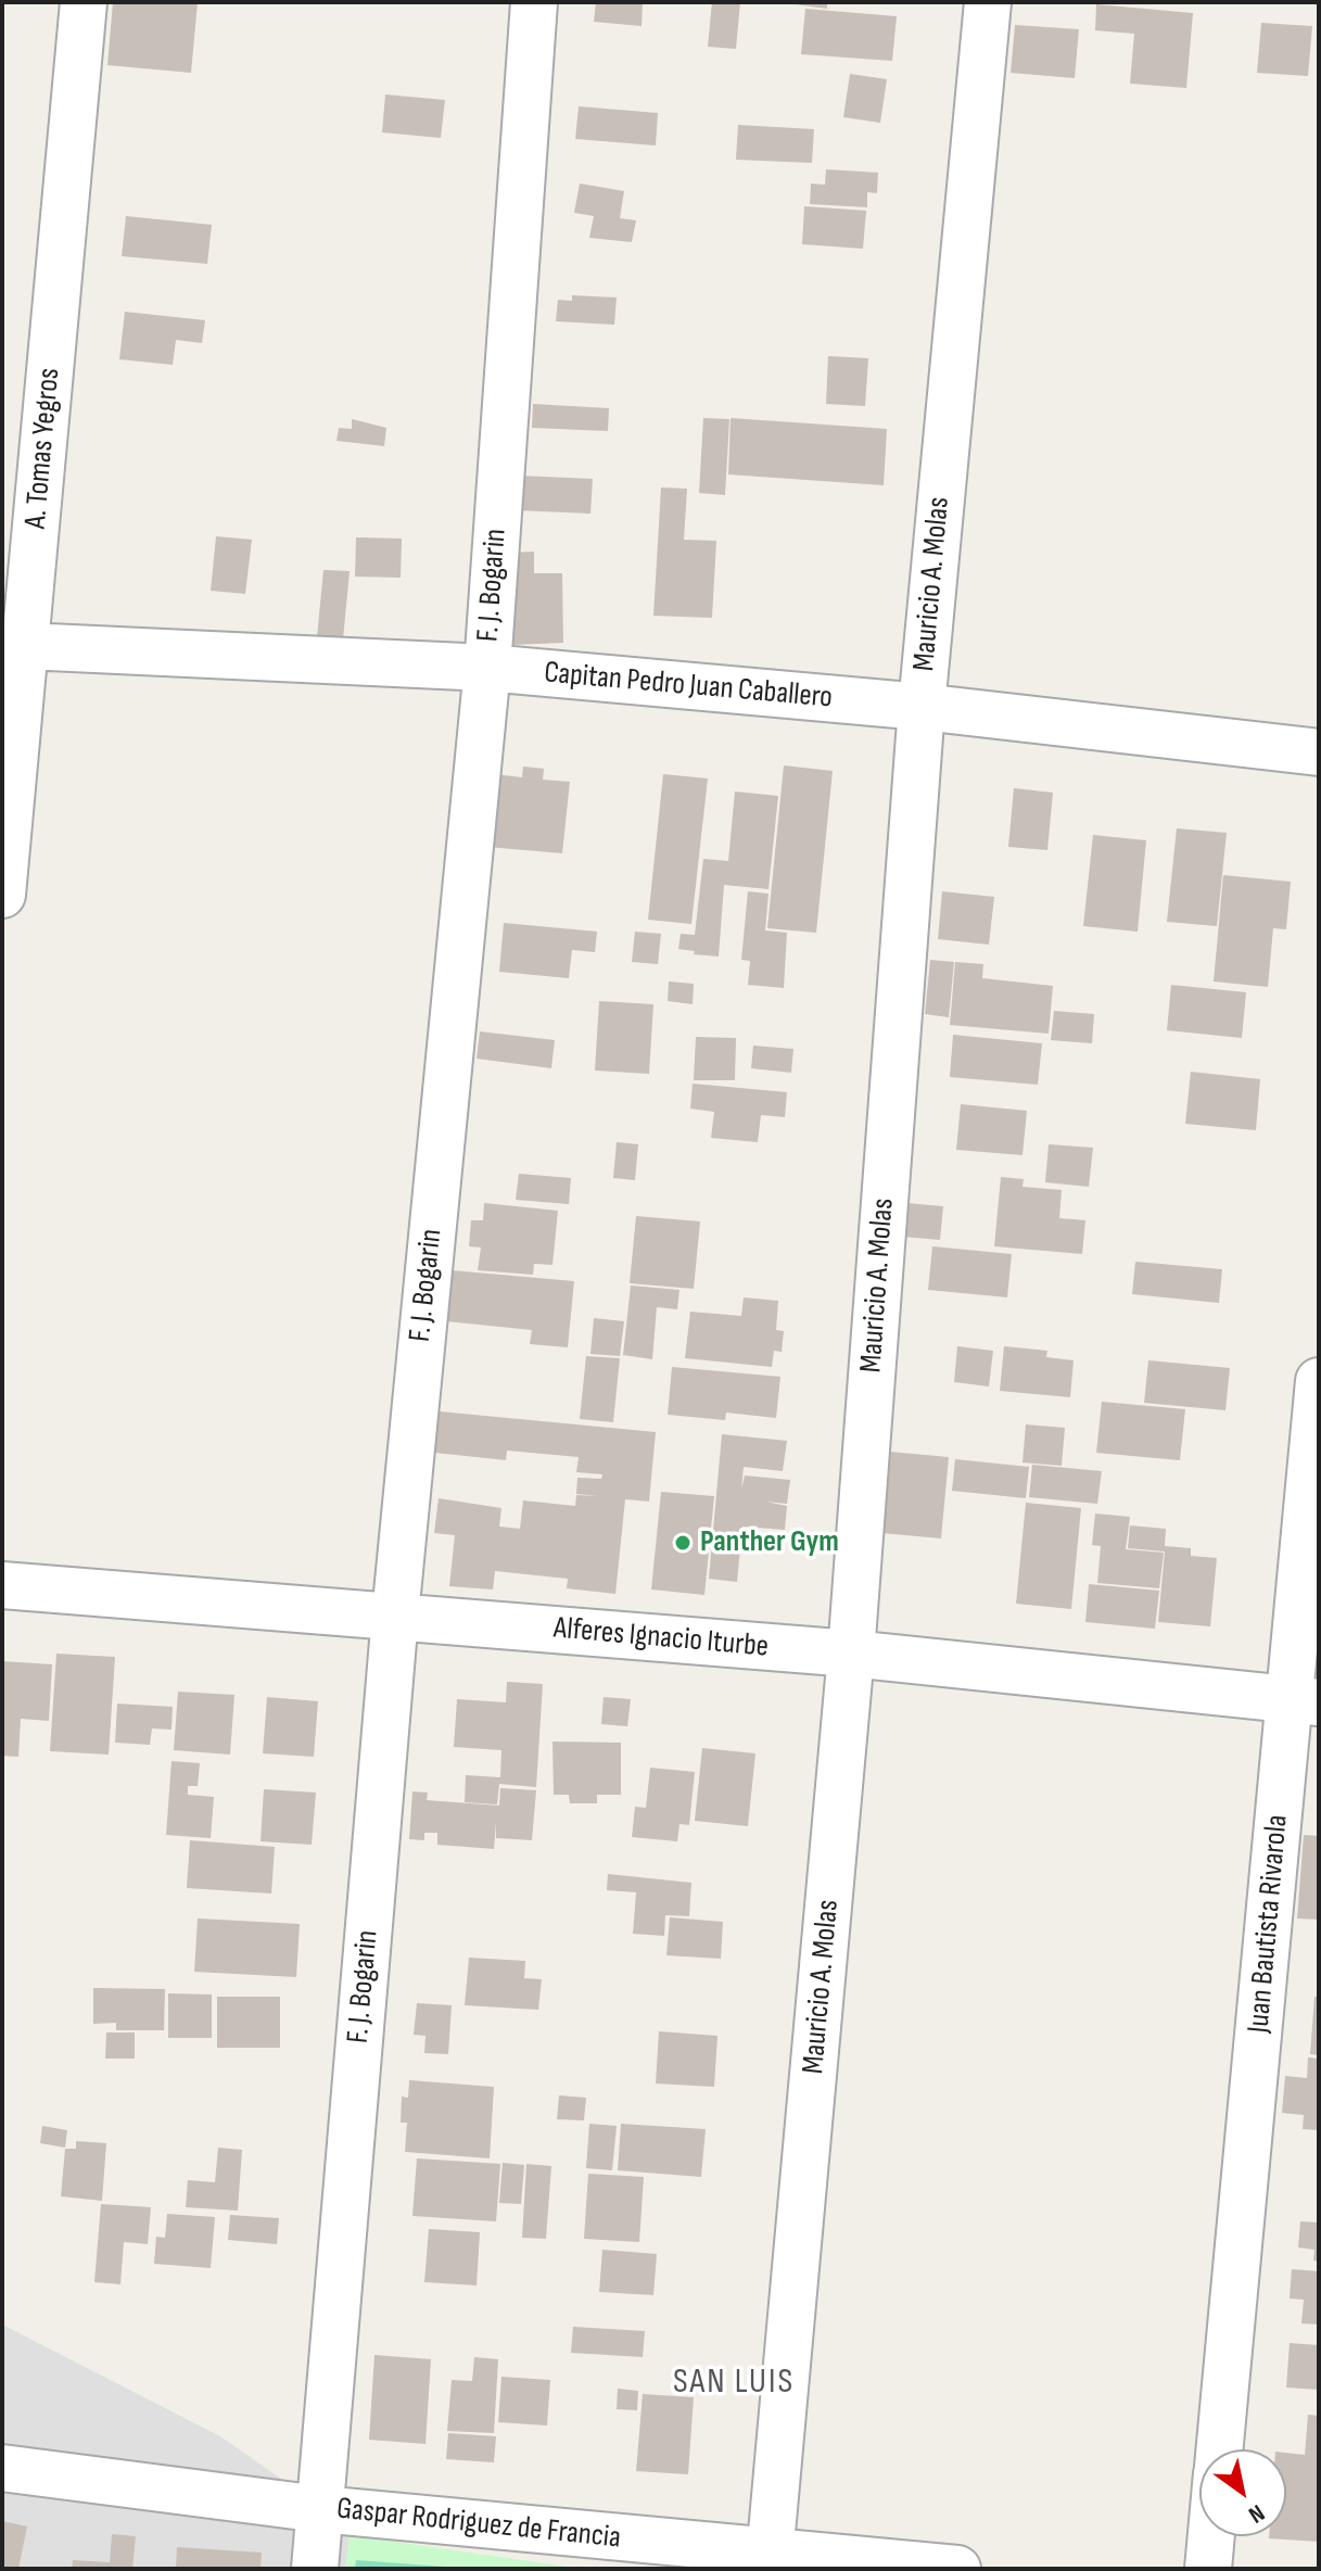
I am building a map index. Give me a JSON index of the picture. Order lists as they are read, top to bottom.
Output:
{
  "streets": {
    "street": [
      "A. Tomas Yegros",
      "Mauricio A. Molas",
      "F. J. Bogarin",
      "Capitan Pedro Juan Caballero",
      "Alferes Ignacio Iturbe",
      "Juan Bautista Rivarola",
      "Gaspar Rodriguez de Francia"
    ]
  },
  "crossings": [
    ["A. Tomas Yegros", "Capitan Pedro Juan Caballero"],
    ["Mauricio A. Molas", "Capitan Pedro Juan Caballero"],
    ["Mauricio A. Molas", "Alferes Ignacio Iturbe"],
    ["Mauricio A. Molas", "Gaspar Rodriguez de Francia"],
    ["F. J. Bogarin", "Capitan Pedro Juan Caballero"],
    ["F. J. Bogarin", "Alferes Ignacio Iturbe"],
    ["F. J. Bogarin", "Gaspar Rodriguez de Francia"],
    ["Alferes Ignacio Iturbe", "Juan Bautista Rivarola"]
  ],
  "districts": ["SAN LUIS"],
  "places": ["Panther Gym"],
  "north": "bottom right"
}
